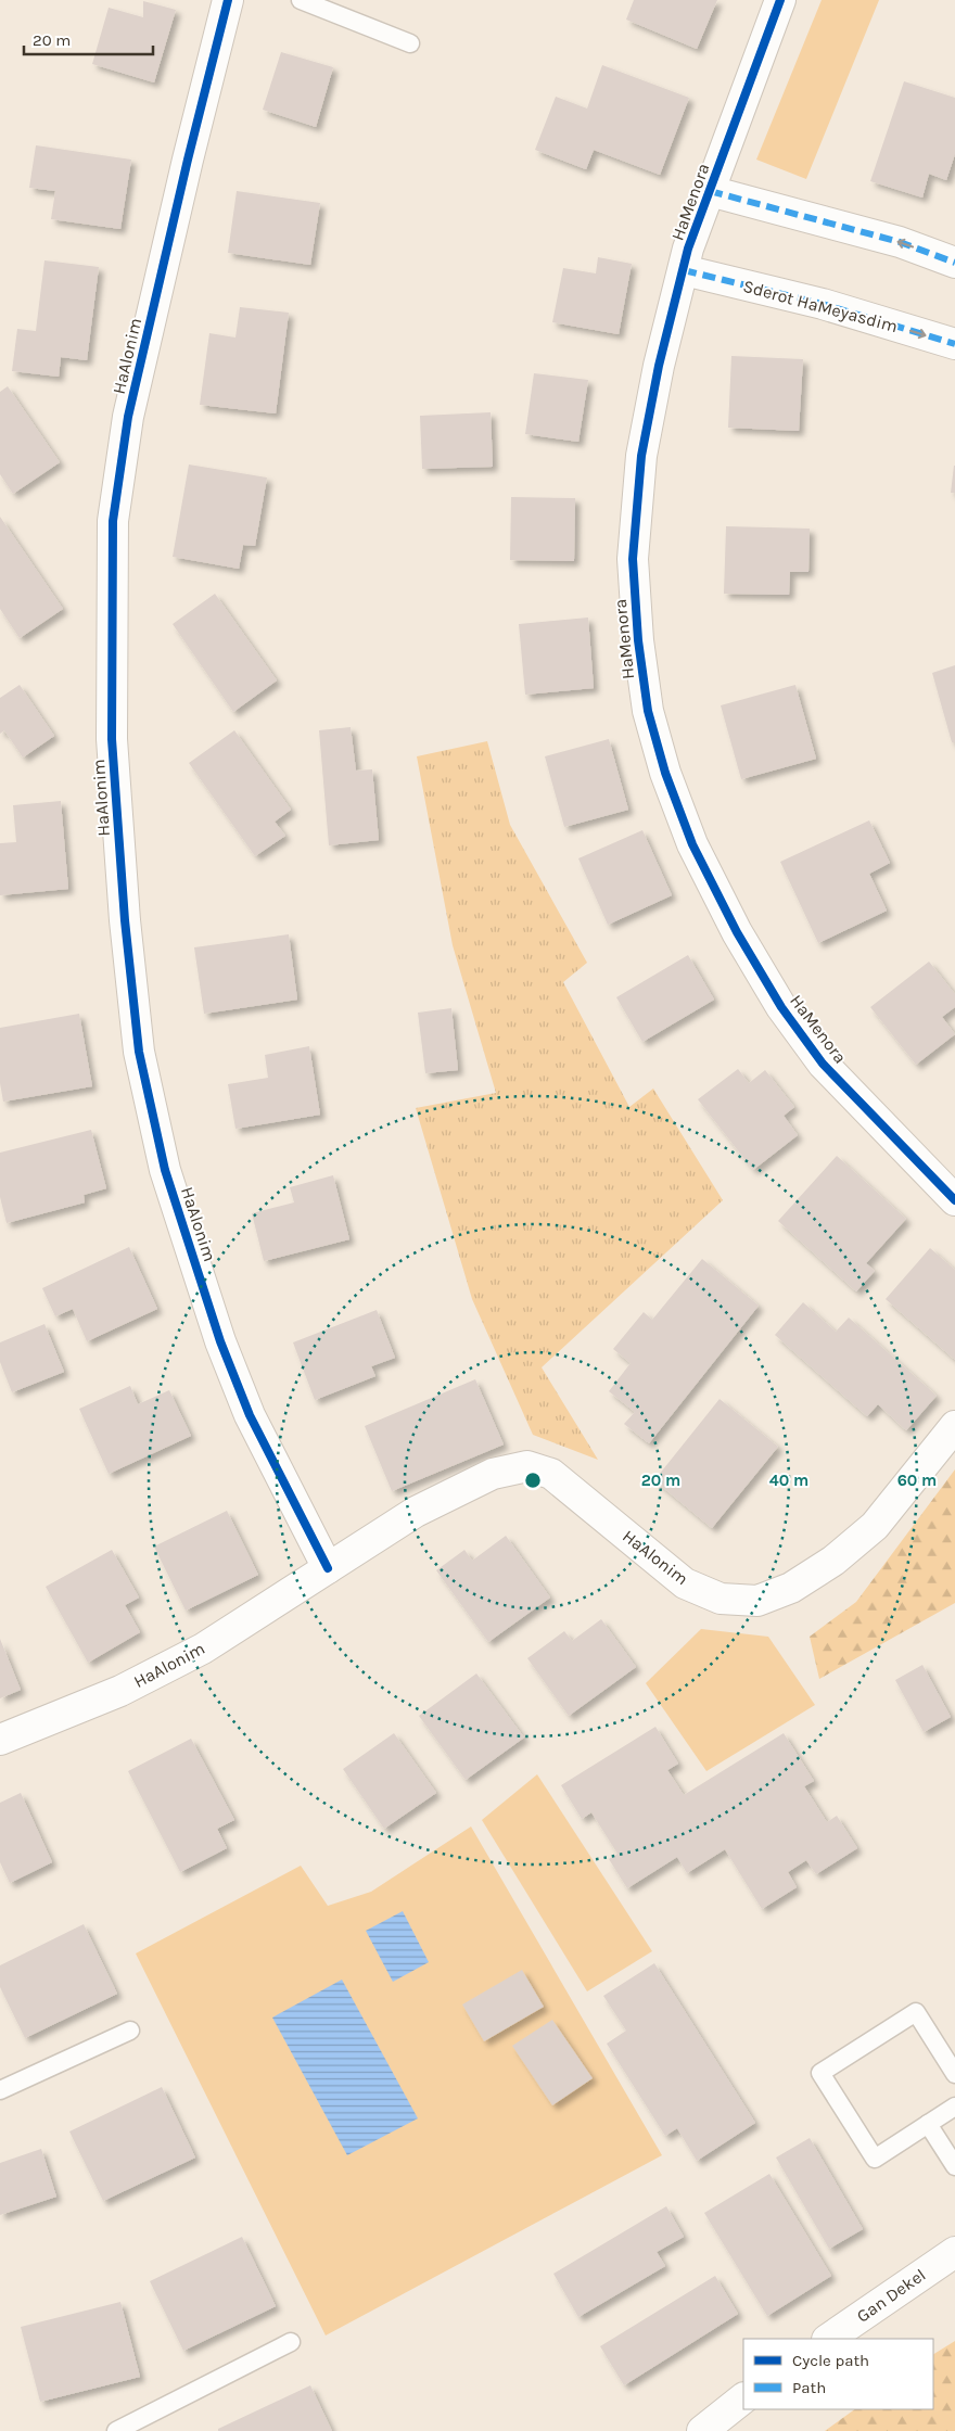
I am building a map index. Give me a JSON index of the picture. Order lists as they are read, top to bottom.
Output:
{
  "streets": {
    "street": [
      "HaMenora",
      "Sderot HaMeyasdim",
      "HaAlonim",
      "Gan Dekel"
    ]
  },
  "crossings": [
    ["HaMenora", "Sderot HaMeyasdim"]
  ],
  "legend": ["Cycle path", "Path"],
  "scale_bar": "20 m",
  "rings": ["20 m", "40 m", "60 m"]
}
